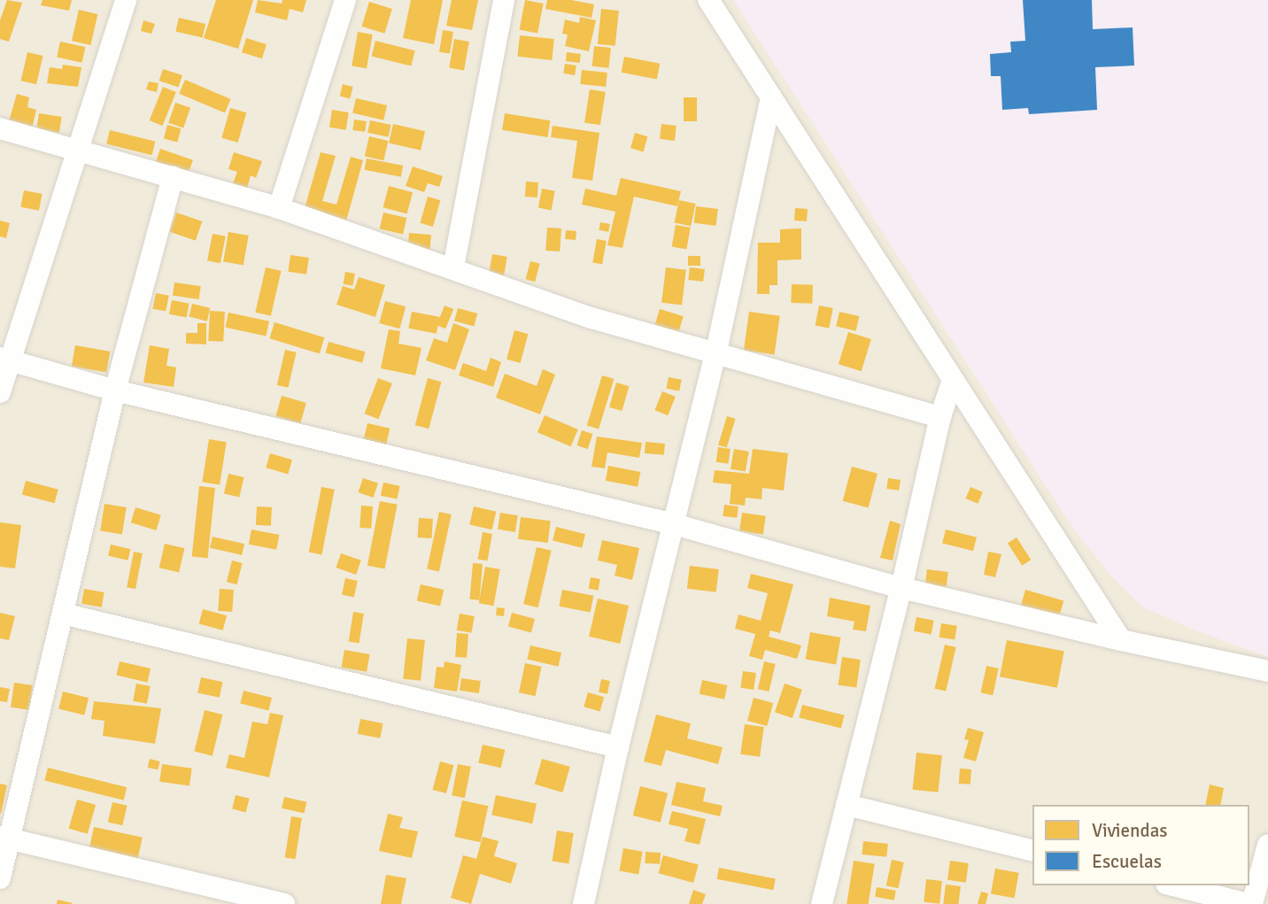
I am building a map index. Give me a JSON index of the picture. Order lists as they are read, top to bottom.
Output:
{
  "legend": ["Viviendas", "Escuelas"]
}
